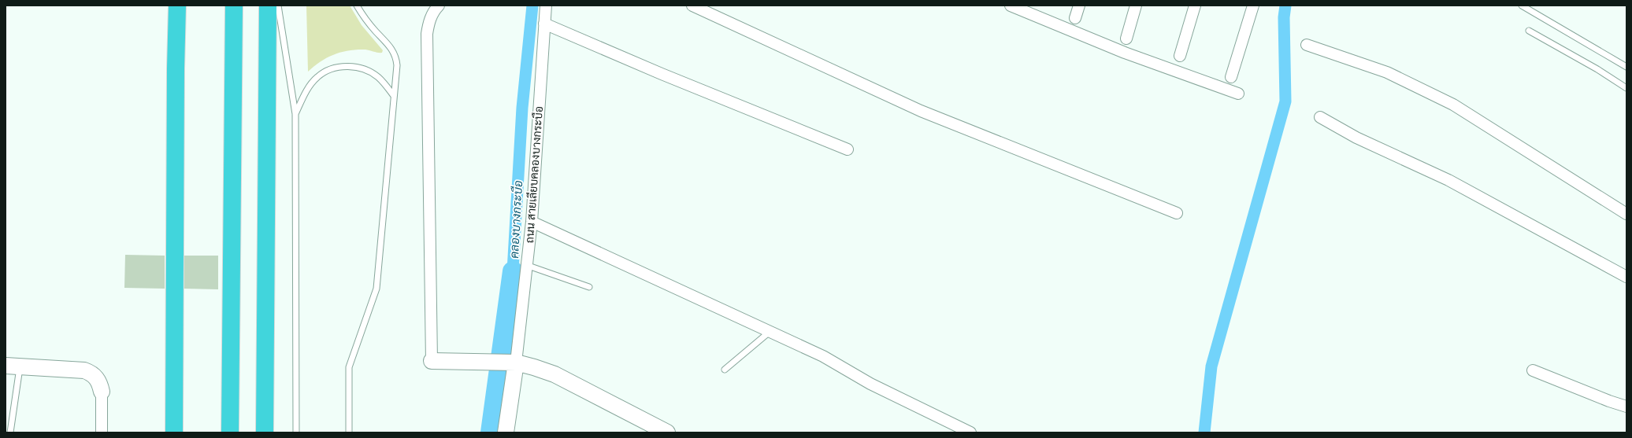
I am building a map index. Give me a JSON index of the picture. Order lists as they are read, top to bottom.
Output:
{
  "streets": {
    "street": ["ถนน สายเลียบคลองบางกระบือ"]
  },
  "water": ["คลองบางกระบือ"]
}
